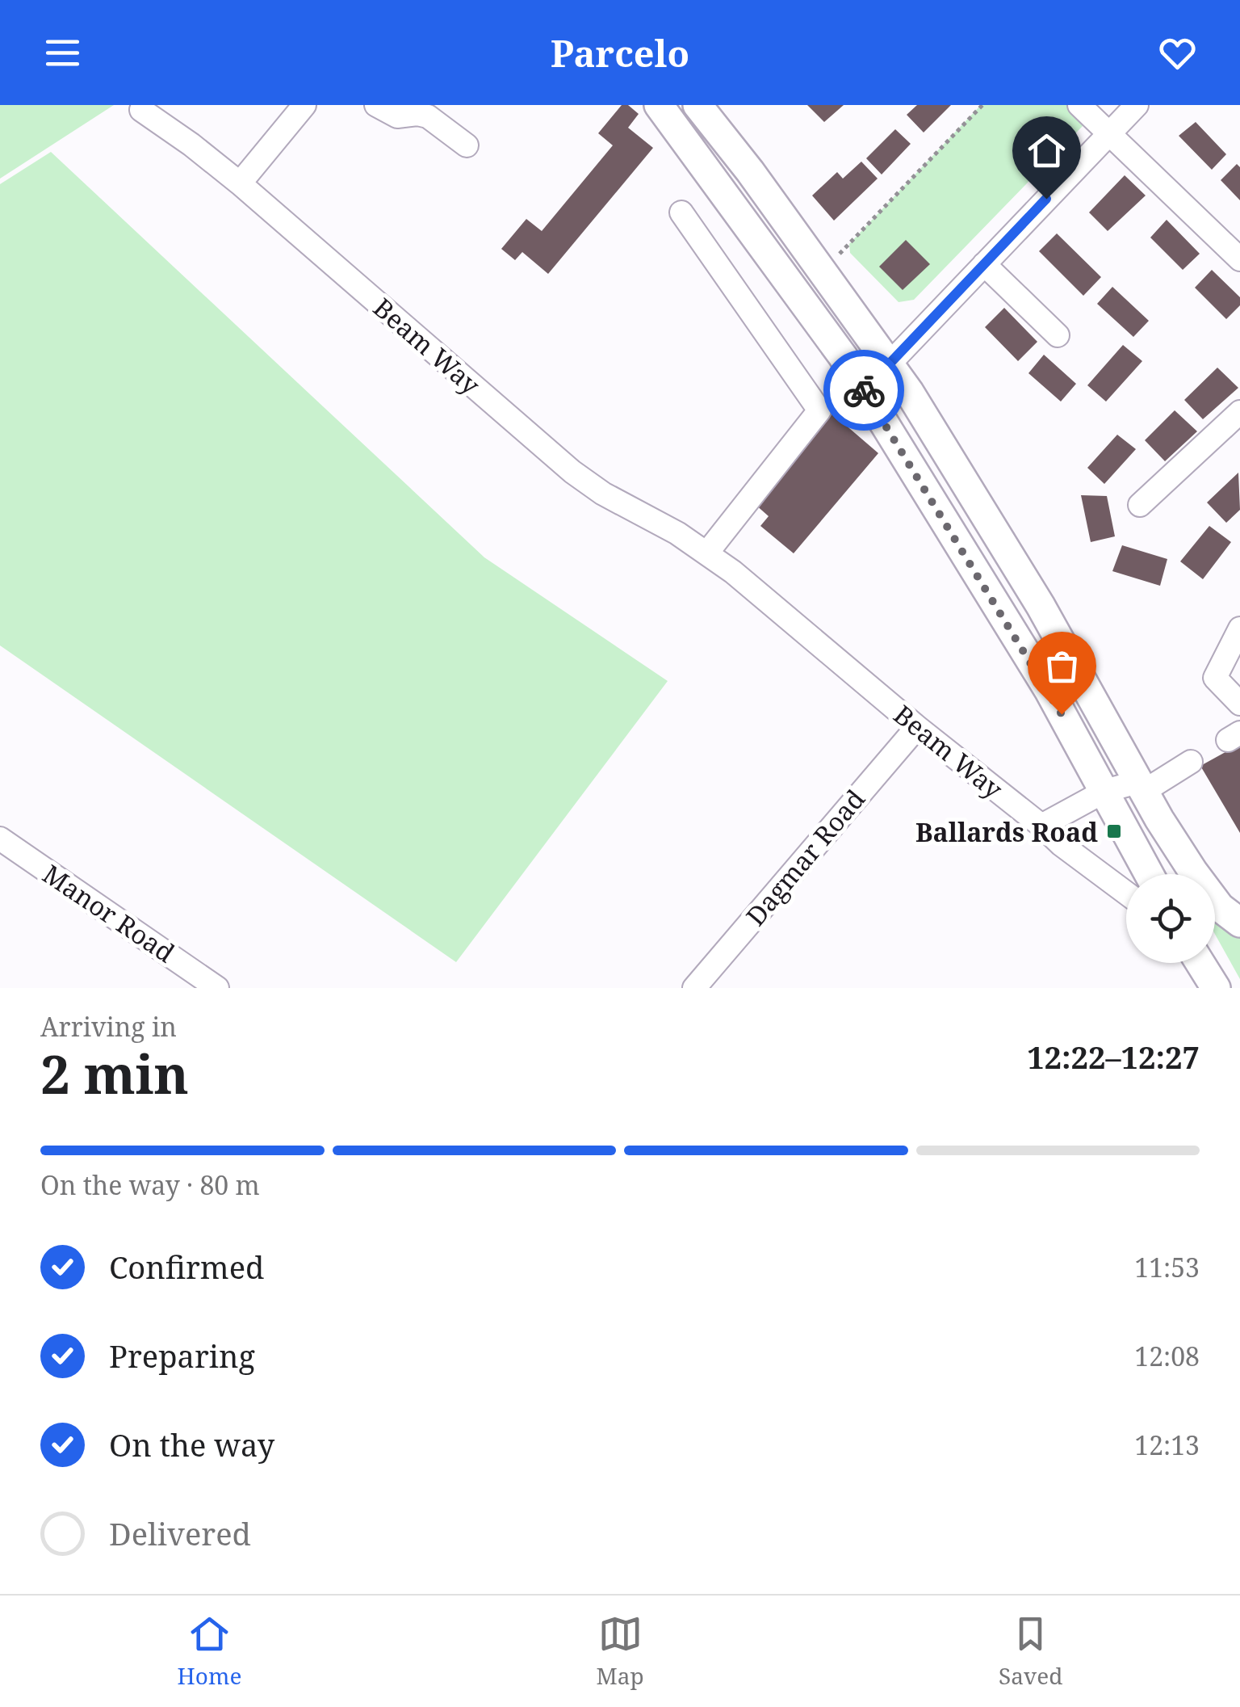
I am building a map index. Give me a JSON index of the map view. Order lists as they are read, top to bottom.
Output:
{
  "streets": {
    "street": ["Beam Way", "Dagmar Road", "Manor Road"]
  },
  "crossings": [
    ["Beam Way", "Dagmar Road"]
  ],
  "places": {
    "transit": ["Ballards Road"]
  },
  "page": {
    "header": "Parcelo",
    "heading": ["2 min", "Arriving in", "12:22–12:27"],
    "bar": "On the way · 80 m",
    "list": [
      ["Confirmed", "11:53"],
      ["Preparing", "12:08"],
      ["On the way", "12:13"],
      "Delivered"
    ],
    "tabs": ["Home", "Map", "Saved"]
  }
}
